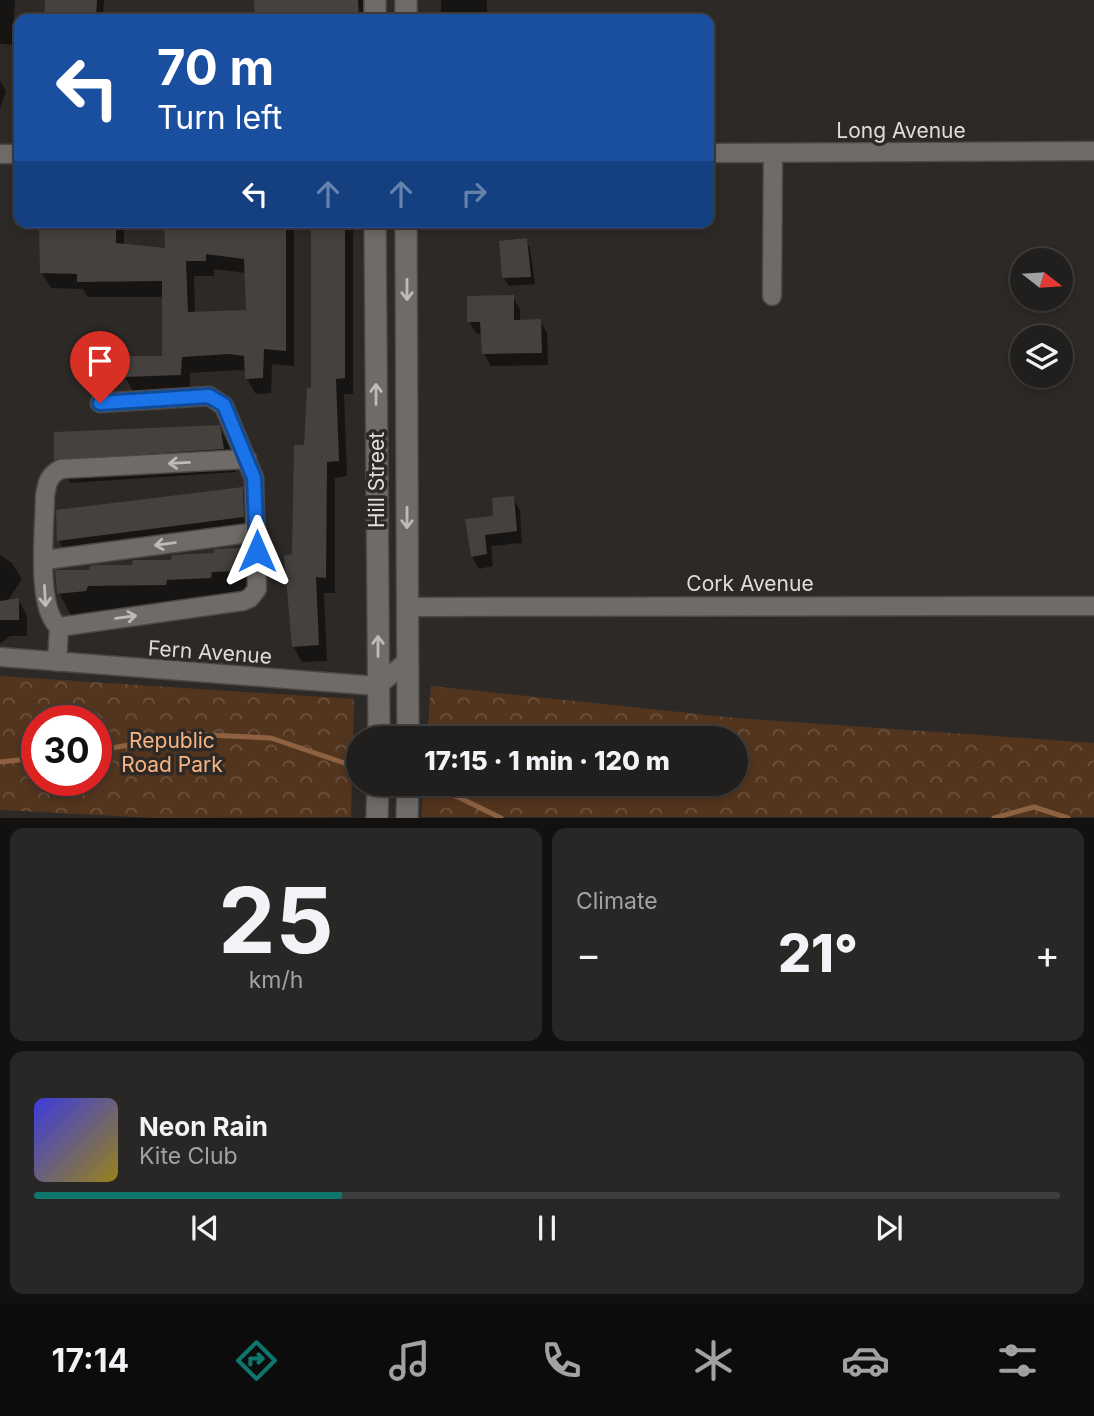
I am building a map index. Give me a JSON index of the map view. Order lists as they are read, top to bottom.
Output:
{
  "streets": {
    "main road": ["Hill Street"],
    "street": ["Long Avenue", "Cork Avenue", "Fern Avenue"]
  },
  "crossings": [
    ["Hill Street", "Cork Avenue"],
    ["Hill Street", "Fern Avenue"]
  ],
  "parks": ["Republic Road Park"],
  "north": "right",
  "page": {
    "turn": ["70 m", "Turn left"],
    "limit": "30",
    "trip": "17:15 · 1 min · 120 m",
    "tile": [
      ["25", "km/h"],
      "Climate"
    ],
    "heat": ["−", "21°", "+"],
    "song": ["Neon Rain", "Kite Club"],
    "tabs": "17:14"
  }
}
